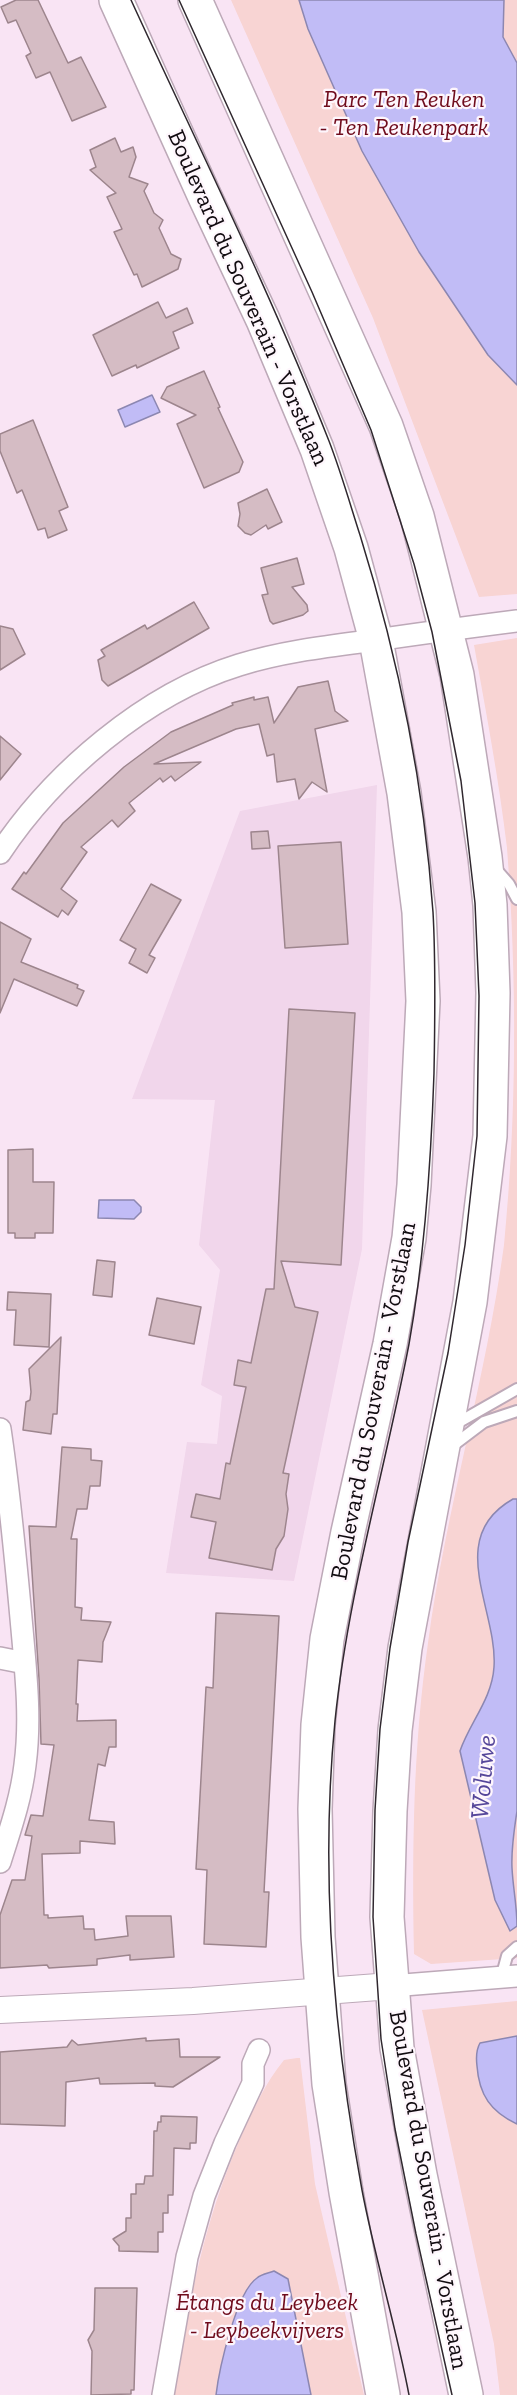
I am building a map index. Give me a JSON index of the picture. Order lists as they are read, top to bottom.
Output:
{
  "streets": {
    "main road": ["Boulevard du Souverain - Vorstlaan"]
  },
  "water": ["Woluwe"],
  "parks": ["Parc Ten Reuken - Ten Reukenpark", "Étangs du Leybeek - Leybeekvijvers"]
}
